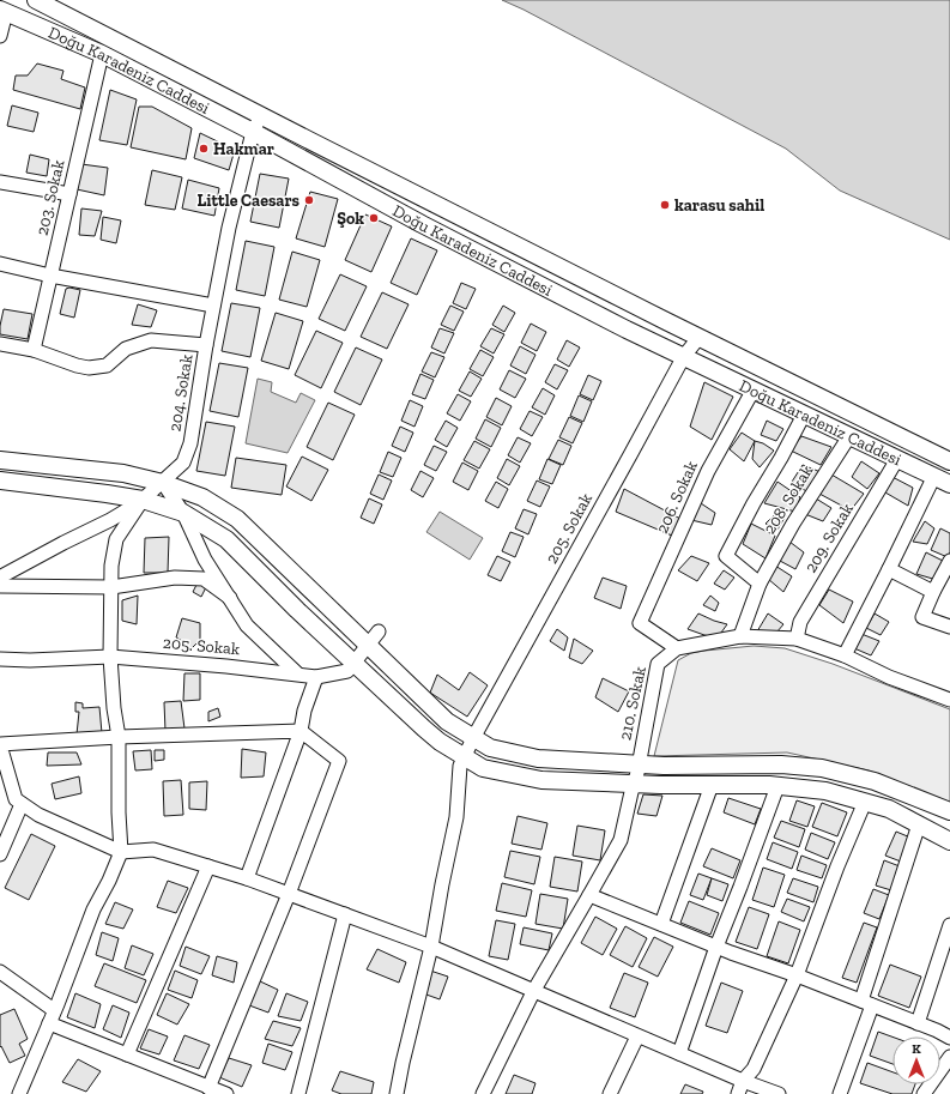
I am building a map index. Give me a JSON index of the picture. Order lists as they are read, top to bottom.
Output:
{
  "streets": {
    "main road": ["Doğu Karadeniz Caddesi"],
    "street": [
      "203. Sokak",
      "204. Sokak",
      "206. Sokak",
      "208. Sokak",
      "205. Sokak",
      "209. Sokak",
      "210. Sokak"
    ]
  },
  "crossings": [
    ["Doğu Karadeniz Caddesi", "203. Sokak"],
    ["Doğu Karadeniz Caddesi", "204. Sokak"],
    ["Doğu Karadeniz Caddesi", "206. Sokak"],
    ["Doğu Karadeniz Caddesi", "208. Sokak"],
    ["Doğu Karadeniz Caddesi", "205. Sokak"],
    ["Doğu Karadeniz Caddesi", "209. Sokak"],
    ["204. Sokak", "205. Sokak"],
    ["206. Sokak", "210. Sokak"],
    ["208. Sokak", "210. Sokak"],
    ["209. Sokak", "210. Sokak"]
  ],
  "places": [
    "Hakmar",
    "Little Caesars",
    "karasu sahil",
    "Şok"
  ],
  "north": "top"
}
